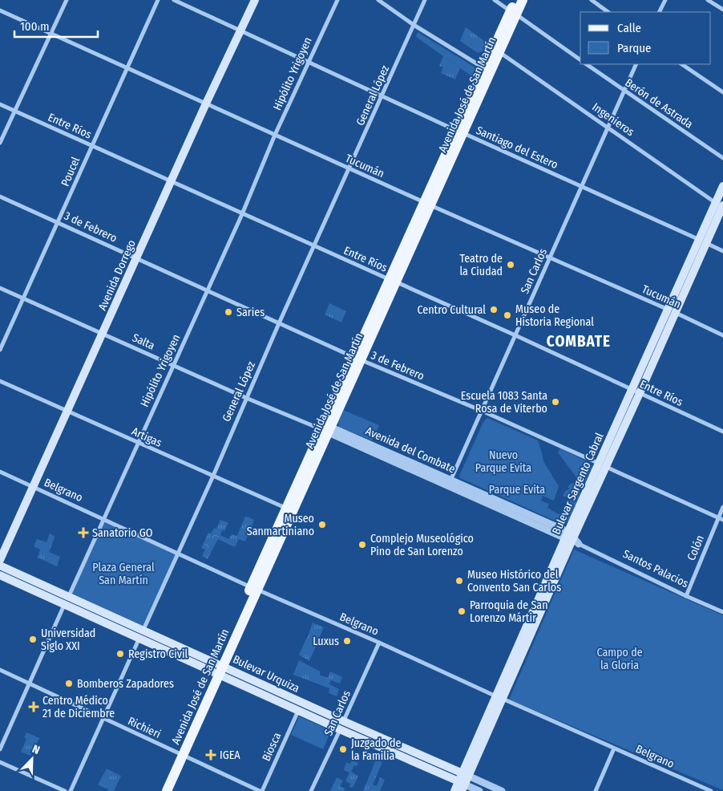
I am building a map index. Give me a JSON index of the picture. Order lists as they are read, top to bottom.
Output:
{
  "streets": {
    "main road": [
      "Avenida José de San Martín",
      "Avenida Dorrego",
      "Bulevar Sargento Cabral",
      "Bulevar Urquiza"
    ],
    "street": [
      "Hipólito Yrigoyen",
      "General López",
      "Berón de Astrada",
      "Ingenieros",
      "Entre Ríos",
      "Santiago del Estero",
      "Tucumán",
      "Poucel",
      "3 de Febrero",
      "San Carlos",
      "Salta",
      "Artigas",
      "Avenida del Combate",
      "Belgrano",
      "Colón",
      "Santos Palacios",
      "Richieri",
      "Biosca"
    ]
  },
  "crossings": [
    ["Hipólito Yrigoyen", "Entre Ríos"],
    ["Hipólito Yrigoyen", "Santiago del Estero"],
    ["Hipólito Yrigoyen", "Tucumán"],
    ["Hipólito Yrigoyen", "3 de Febrero"],
    ["Hipólito Yrigoyen", "Salta"],
    ["Hipólito Yrigoyen", "Artigas"],
    ["Hipólito Yrigoyen", "Belgrano"],
    ["Hipólito Yrigoyen", "Bulevar Urquiza"],
    ["Hipólito Yrigoyen", "Richieri"],
    ["Avenida José de San Martín", "Ingenieros"],
    ["Avenida José de San Martín", "Entre Ríos"],
    ["Avenida José de San Martín", "Santiago del Estero"],
    ["Avenida José de San Martín", "Tucumán"],
    ["Avenida José de San Martín", "3 de Febrero"],
    ["Avenida José de San Martín", "Salta"],
    ["Avenida José de San Martín", "Artigas"],
    ["Avenida José de San Martín", "Avenida del Combate"],
    ["Avenida José de San Martín", "Belgrano"],
    ["Avenida José de San Martín", "Bulevar Urquiza"],
    ["Avenida José de San Martín", "Richieri"],
    ["General López", "Entre Ríos"],
    ["General López", "Santiago del Estero"],
    ["General López", "Tucumán"],
    ["General López", "3 de Febrero"],
    ["General López", "Salta"],
    ["General López", "Artigas"],
    ["General López", "Belgrano"],
    ["General López", "Bulevar Urquiza"],
    ["General López", "Richieri"],
    ["Berón de Astrada", "San Carlos"],
    ["Ingenieros", "San Carlos"],
    ["Ingenieros", "Bulevar Sargento Cabral"],
    ["Entre Ríos", "Poucel"],
    ["Entre Ríos", "San Carlos"],
    ["Entre Ríos", "Avenida Dorrego"],
    ["Entre Ríos", "Bulevar Sargento Cabral"],
    ["Santiago del Estero", "San Carlos"],
    ["Santiago del Estero", "Avenida Dorrego"],
    ["Santiago del Estero", "Bulevar Sargento Cabral"],
    ["Tucumán", "Poucel"],
    ["Tucumán", "San Carlos"],
    ["Tucumán", "Avenida Dorrego"],
    ["Tucumán", "Bulevar Sargento Cabral"],
    ["Poucel", "3 de Febrero"],
    ["Poucel", "Salta"],
    ["3 de Febrero", "San Carlos"],
    ["3 de Febrero", "Avenida Dorrego"],
    ["3 de Febrero", "Bulevar Sargento Cabral"],
    ["3 de Febrero", "Colón"],
    ["San Carlos", "Avenida del Combate"],
    ["San Carlos", "Belgrano"],
    ["San Carlos", "Bulevar Urquiza"],
    ["Avenida Dorrego", "Salta"],
    ["Avenida Dorrego", "Artigas"],
    ["Avenida Dorrego", "Belgrano"],
    ["Salta", "Avenida del Combate"],
    ["Avenida del Combate", "Bulevar Sargento Cabral"],
    ["Avenida del Combate", "Santos Palacios"],
    ["Bulevar Sargento Cabral", "Belgrano"],
    ["Bulevar Sargento Cabral", "Santos Palacios"],
    ["Bulevar Sargento Cabral", "Bulevar Urquiza"],
    ["Colón", "Santos Palacios"],
    ["Bulevar Urquiza", "Biosca"],
    ["Richieri", "Biosca"]
  ],
  "districts": ["COMBATE"],
  "parks": [
    "Nuevo Parque Evita",
    "Parque Evita",
    "Plaza General San Martín",
    "Campo de la Gloria"
  ],
  "places": {
    "other": [
      "Teatro de la Ciudad",
      "Centro Cultural",
      "Saries",
      "Museo de Historia Regional",
      "Escuela 1083 Santa Rosa de Viterbo",
      "Museo Sanmartiniano",
      "Complejo Museológico Pino de San Lorenzo",
      "Museo Histórico del Convento San Carlos",
      "Parroquia de San Lorenzo Mártir",
      "Universidad Siglo XXI",
      "Luxus",
      "Registro Civil",
      "Bomberos Zapadores",
      "Juzgado de la Familia"
    ],
    "health": ["Sanatorio GO", "Centro Médico 21 de Diciembre", "IGEA"]
  },
  "legend": ["Calle", "Parque"],
  "scale_bar": "100 m",
  "north": "top right"
}
